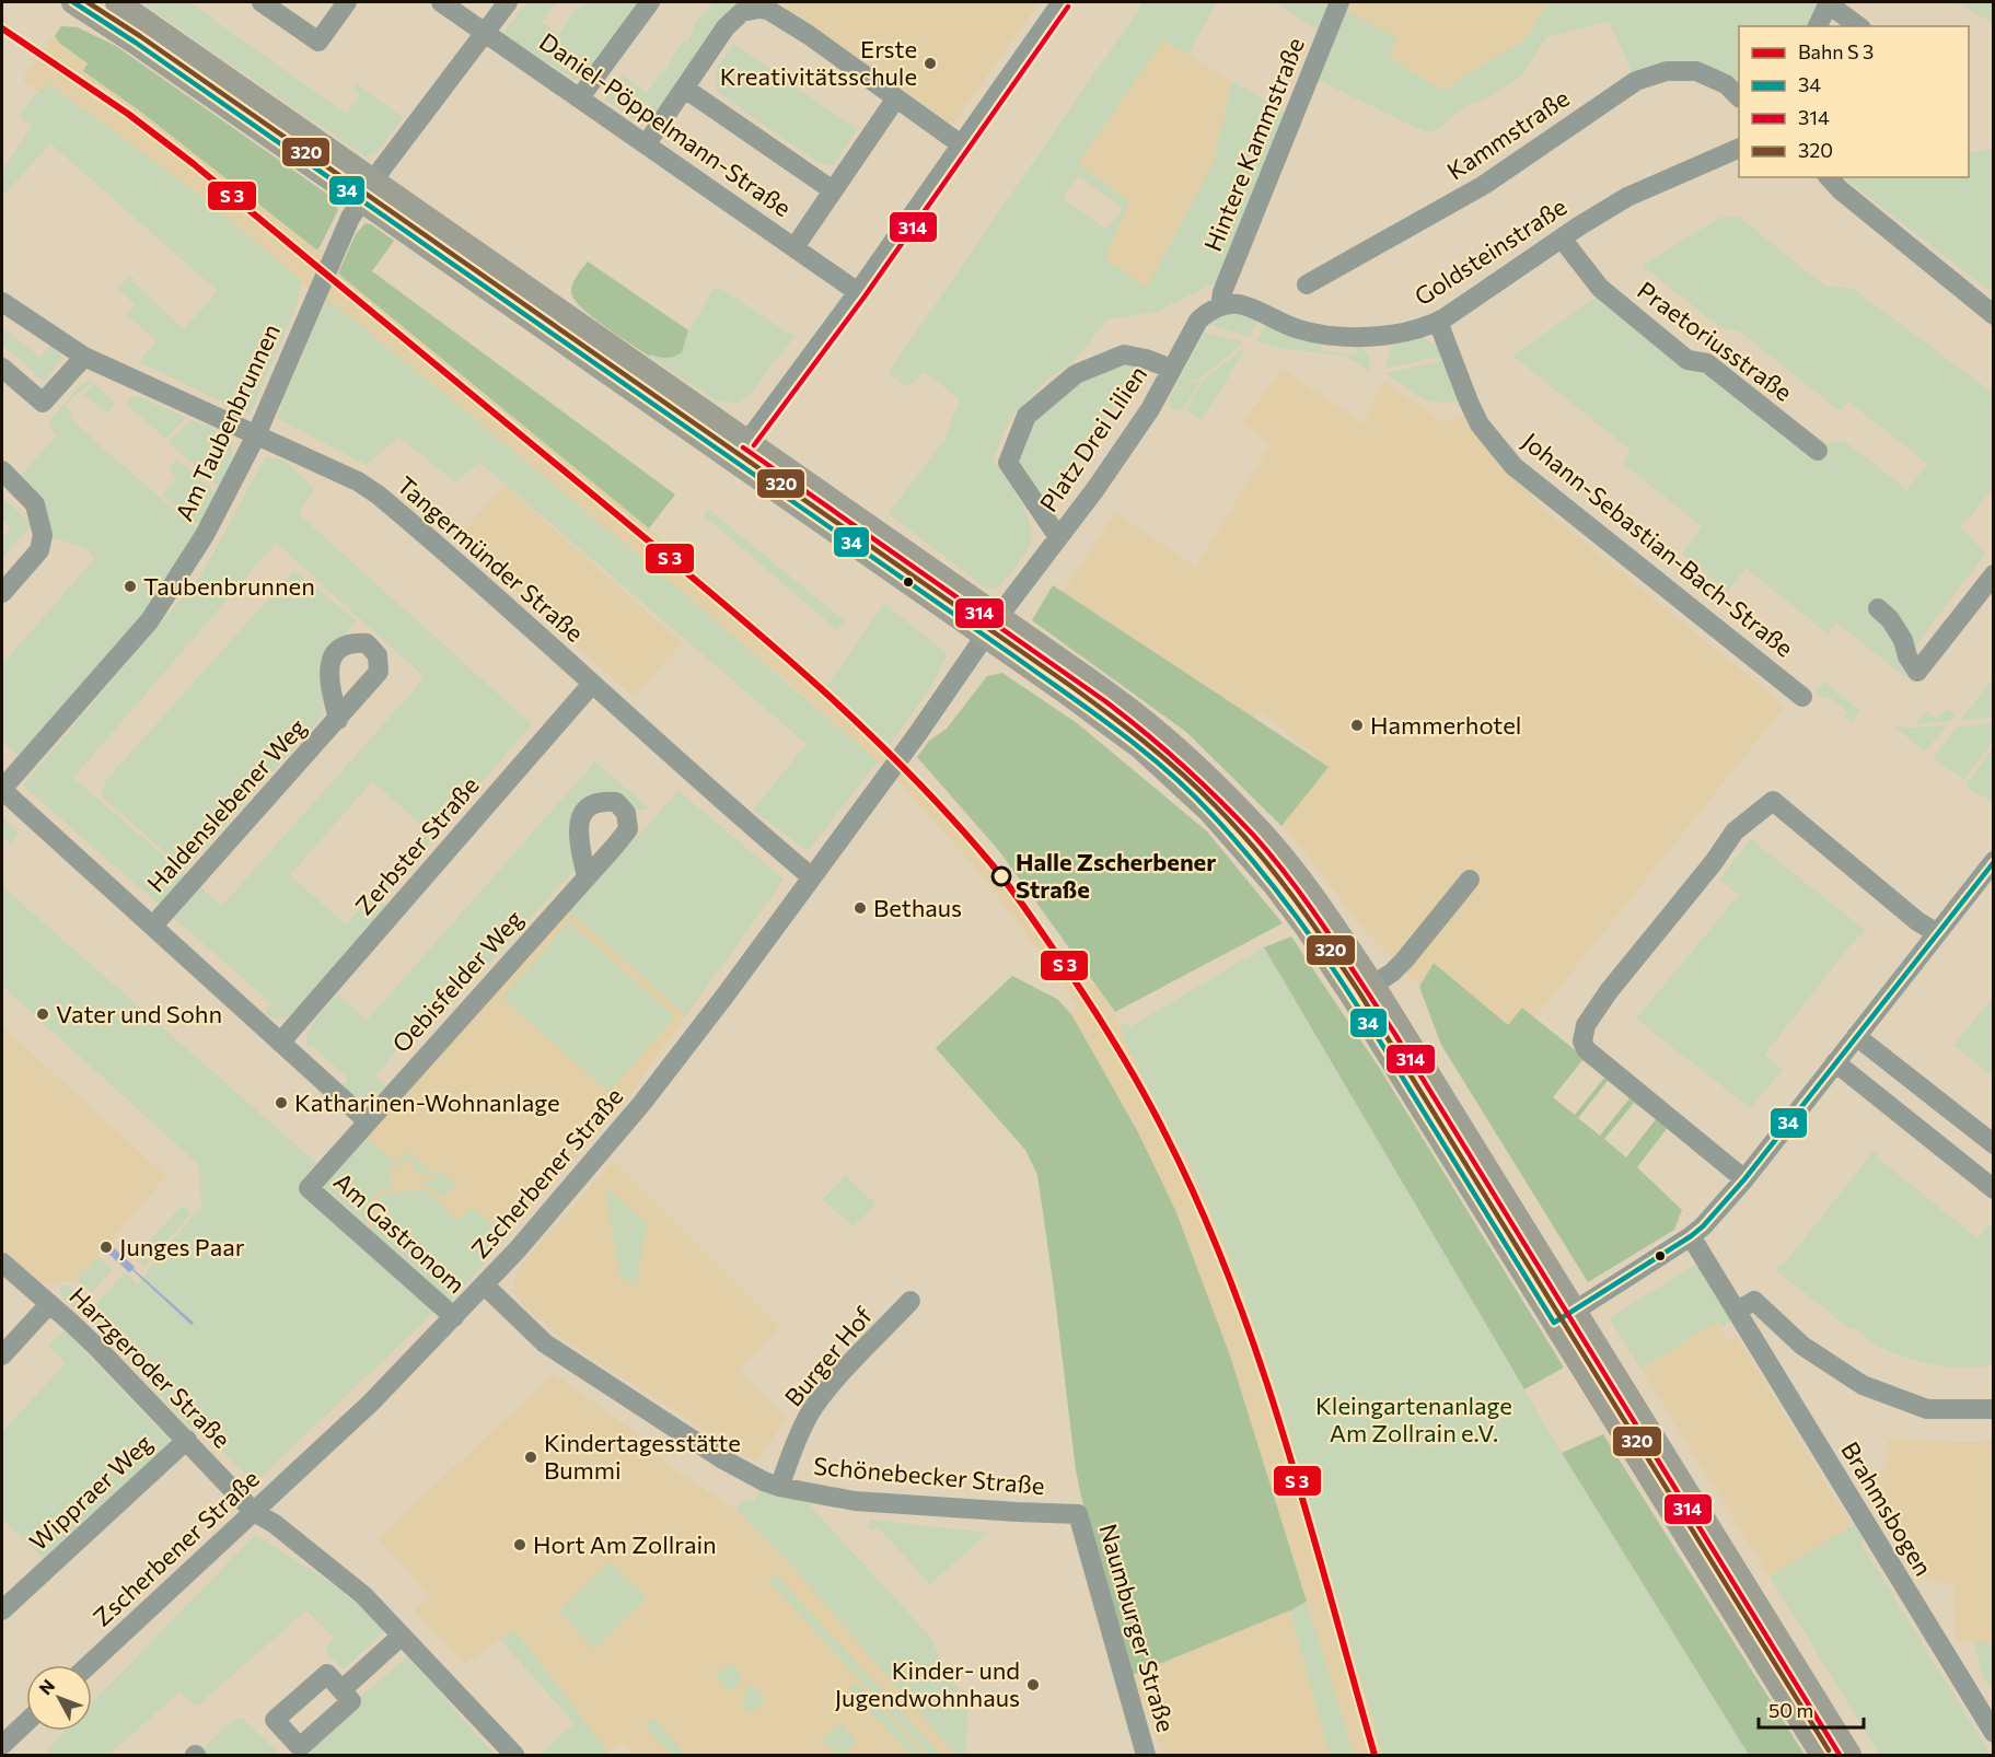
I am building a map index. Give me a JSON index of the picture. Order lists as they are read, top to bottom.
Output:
{
  "streets": {
    "street": [
      "Daniel-Pöppelmann-Straße",
      "Kammstraße",
      "Hintere Kammstraße",
      "Goldsteinstraße",
      "Praetoriusstraße",
      "Am Taubenbrunnen",
      "Platz Drei Lilien",
      "Johann-Sebastian-Bach-Straße",
      "Tangermünder Straße",
      "Haldenslebener Weg",
      "Zerbster Straße",
      "Oebisfelder Weg",
      "Zscherbener Straße",
      "Am Gastronom",
      "Burger Hof",
      "Harzgeroder Straße",
      "Schönebecker Straße",
      "Wippraer Weg",
      "Brahmsbogen",
      "Naumburger Straße"
    ]
  },
  "crossings": [
    ["Daniel-Pöppelmann-Straße", "Am Taubenbrunnen"],
    ["Hintere Kammstraße", "Goldsteinstraße"],
    ["Hintere Kammstraße", "Platz Drei Lilien"],
    ["Goldsteinstraße", "Praetoriusstraße"],
    ["Goldsteinstraße", "Platz Drei Lilien"],
    ["Goldsteinstraße", "Johann-Sebastian-Bach-Straße"],
    ["Am Taubenbrunnen", "Tangermünder Straße"],
    ["Platz Drei Lilien", "Zscherbener Straße"],
    ["Tangermünder Straße", "Zerbster Straße"],
    ["Tangermünder Straße", "Zscherbener Straße"],
    ["Oebisfelder Weg", "Am Gastronom"],
    ["Zscherbener Straße", "Am Gastronom"],
    ["Zscherbener Straße", "Harzgeroder Straße"],
    ["Zscherbener Straße", "Schönebecker Straße"],
    ["Burger Hof", "Schönebecker Straße"],
    ["Harzgeroder Straße", "Wippraer Weg"],
    ["Schönebecker Straße", "Naumburger Straße"]
  ],
  "parks": ["Kleingartenanlage Am Zollrain e.V."],
  "places": [
    "Erste Kreativitätsschule",
    "Taubenbrunnen",
    "Hammerhotel",
    "Halle Zscherbener Straße",
    "Bethaus",
    "Vater und Sohn",
    "Katharinen-Wohnanlage",
    "Junges Paar",
    "Kindertagesstätte Bummi",
    "Hort Am Zollrain",
    "Kinder- und Jugendwohnhaus"
  ],
  "lines": ["transit line 34", "transit line 320", "transit line 314"],
  "legend": [
    "Bahn S 3",
    "34",
    "314",
    "320"
  ],
  "scale_bar": "50 m",
  "north": "top left"
}
